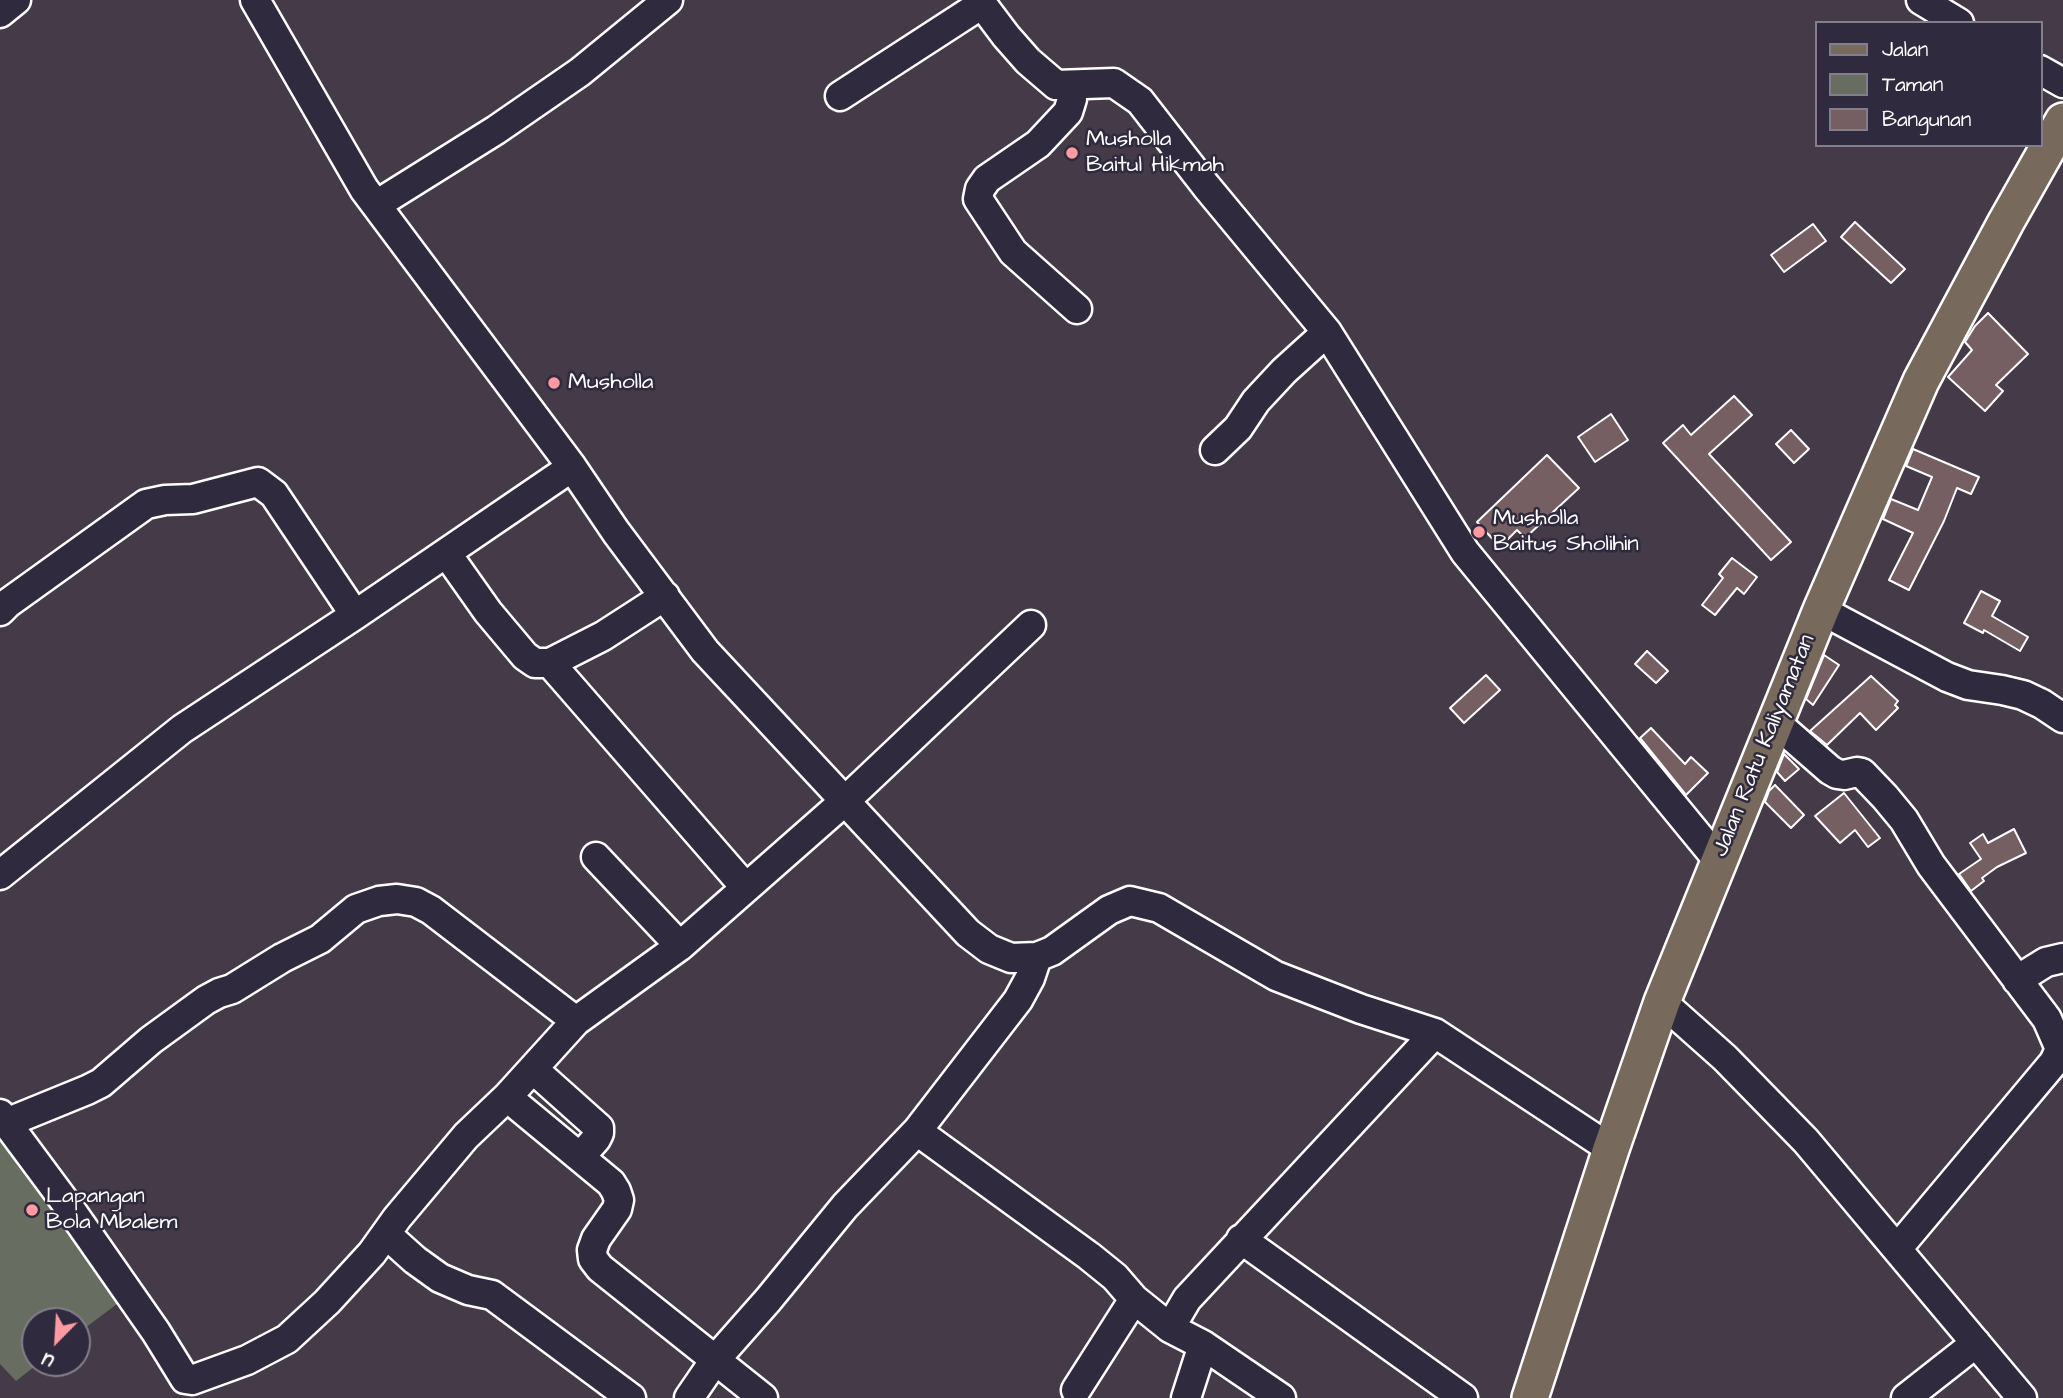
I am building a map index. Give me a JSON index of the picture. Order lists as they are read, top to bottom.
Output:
{
  "streets": {
    "main road": ["Jalan Ratu Kaliyamatan"]
  },
  "places": [
    "Musholla Baitul Hikmah",
    "Musholla",
    "Musholla Baitus Sholihin",
    "Lapangan Bola Mbalem"
  ],
  "legend": ["Jalan", "Taman", "Bangunan"],
  "north": "bottom left"
}
